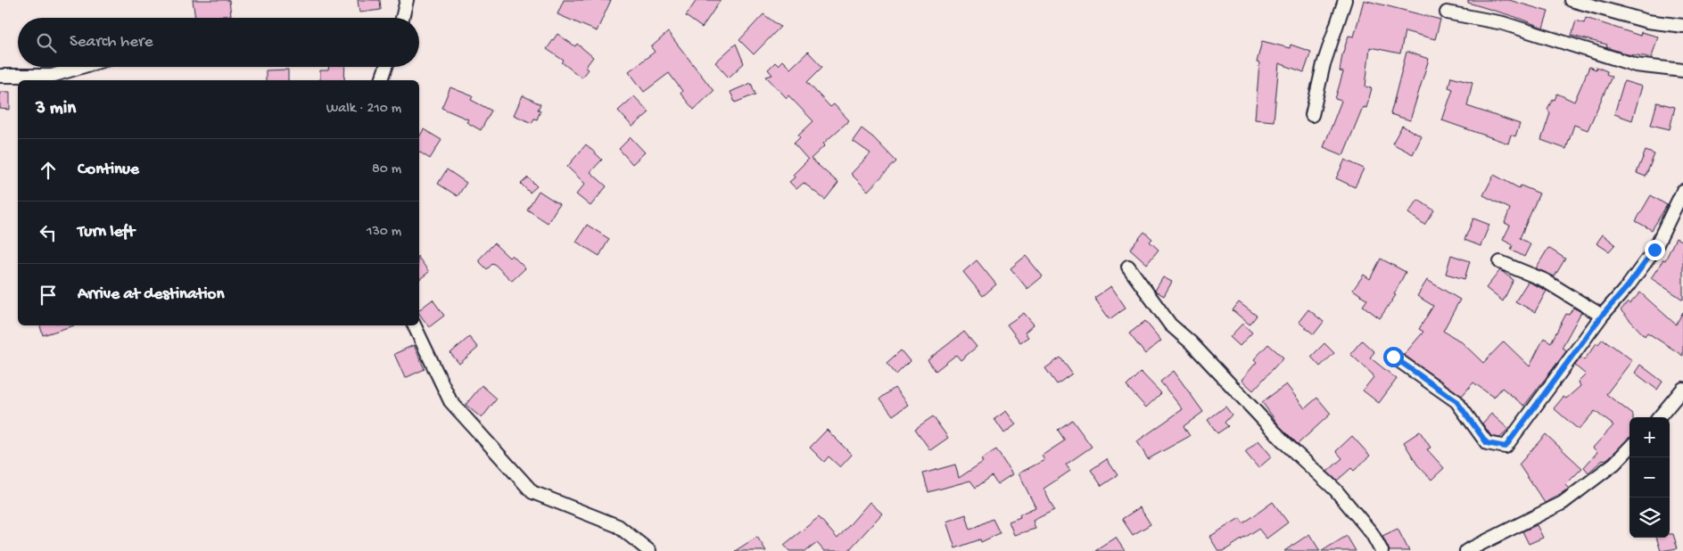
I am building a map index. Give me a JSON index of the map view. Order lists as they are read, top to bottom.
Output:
{
  "page": {
    "search": "Search here",
    "heading": ["3 min", "Walk · 210 m"],
    "list": [
      ["Continue", "80 m"],
      ["Turn left", "130 m"],
      "Arrive at destination"
    ],
    "map_buttons": ["+", "−"]
  }
}
